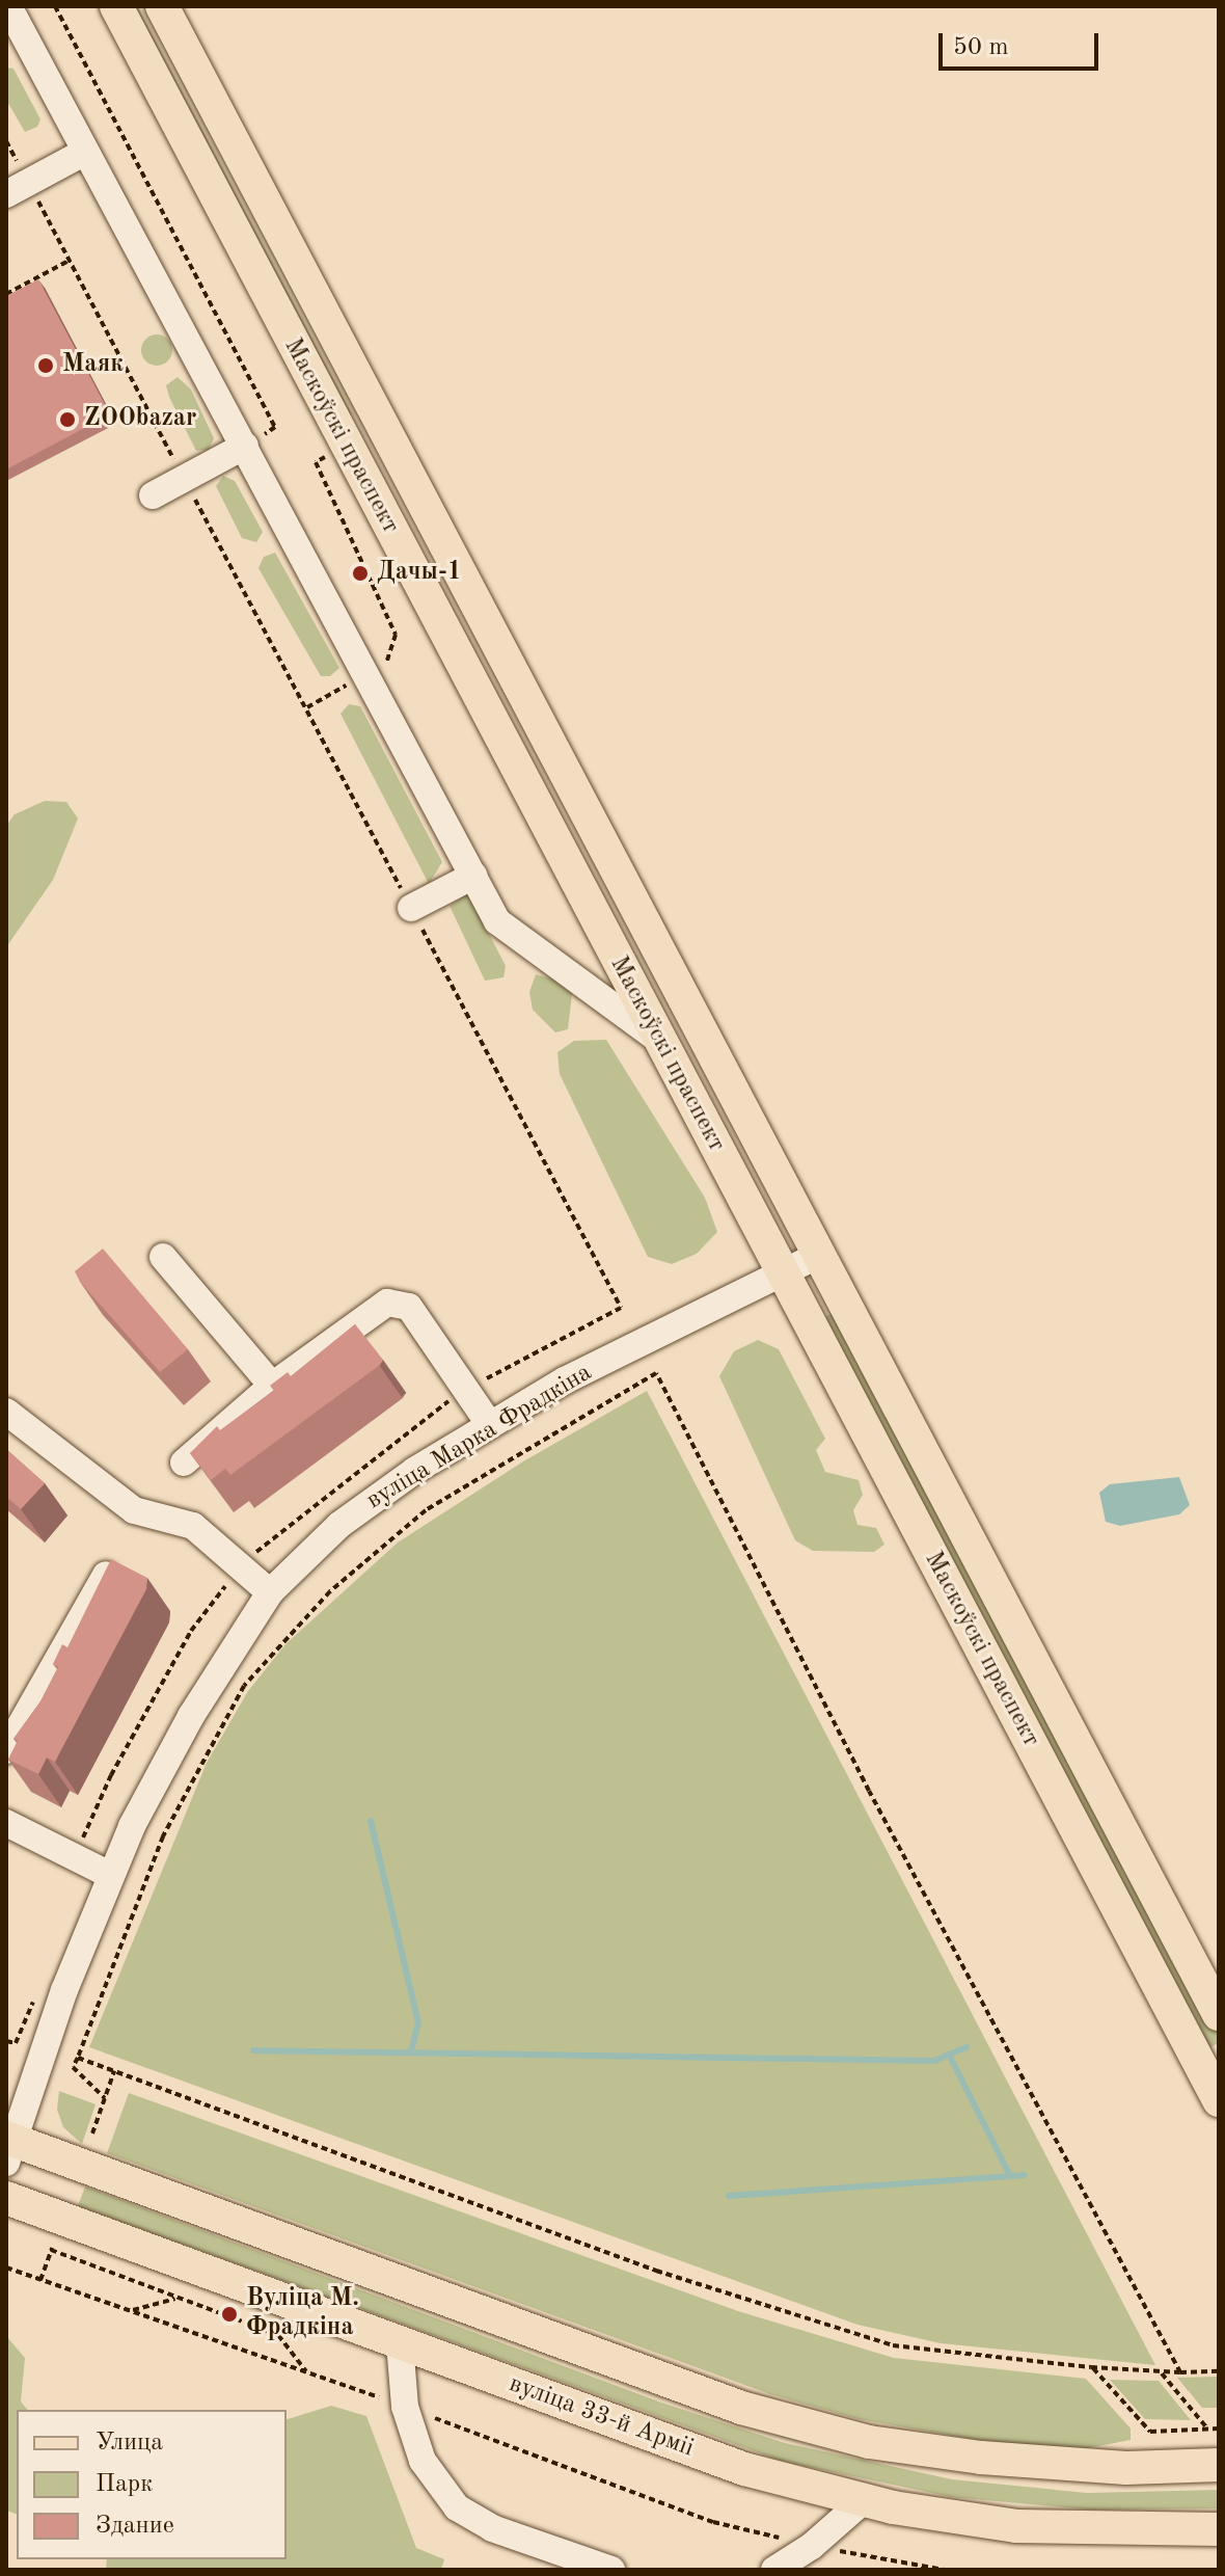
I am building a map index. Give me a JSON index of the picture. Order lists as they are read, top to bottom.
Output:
{
  "streets": {
    "main road": ["Маскоўскі праспект", "вуліца 33-й Арміі"],
    "street": ["вуліца Марка Фрадкіна"]
  },
  "crossings": [
    ["Маскоўскі праспект", "вуліца Марка Фрадкіна"]
  ],
  "places": [
    "Маяк",
    "ZOObazar",
    "Дачы-1",
    "Вуліца М. Фрадкіна"
  ],
  "legend": ["Улица", "Парк", "Здание"],
  "scale_bar": "50 m"
}
